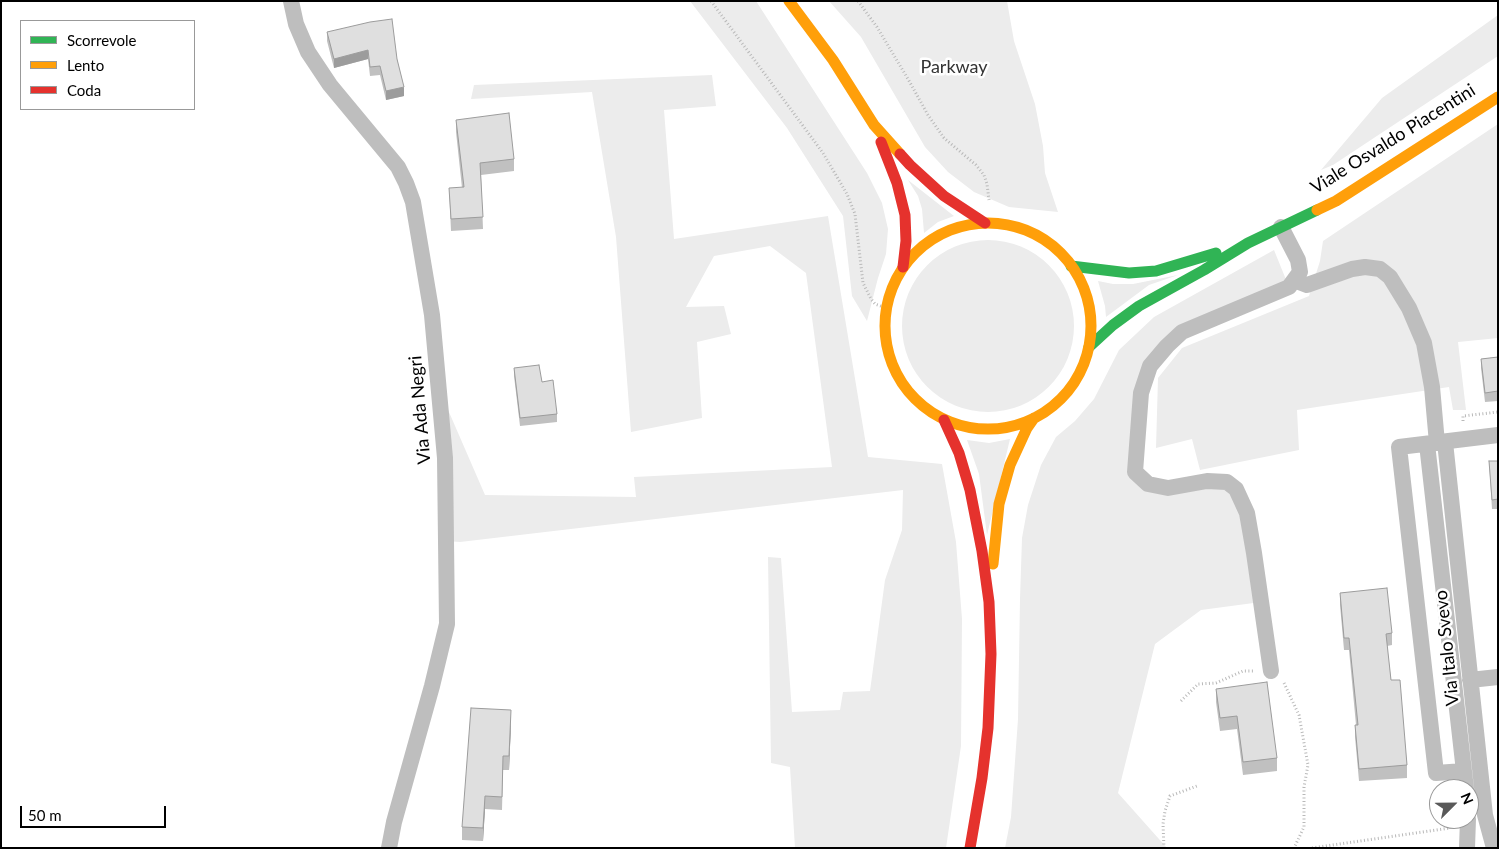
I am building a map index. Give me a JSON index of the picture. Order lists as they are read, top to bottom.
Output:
{
  "streets": {
    "main road": ["Viale Osvaldo Piacentini"],
    "street": ["Via Ada Negri", "Via Italo Svevo"]
  },
  "parks": ["Parkway"],
  "legend": ["Scorrevole", "Lento", "Coda"],
  "scale_bar": "50 m",
  "north": "top right"
}
